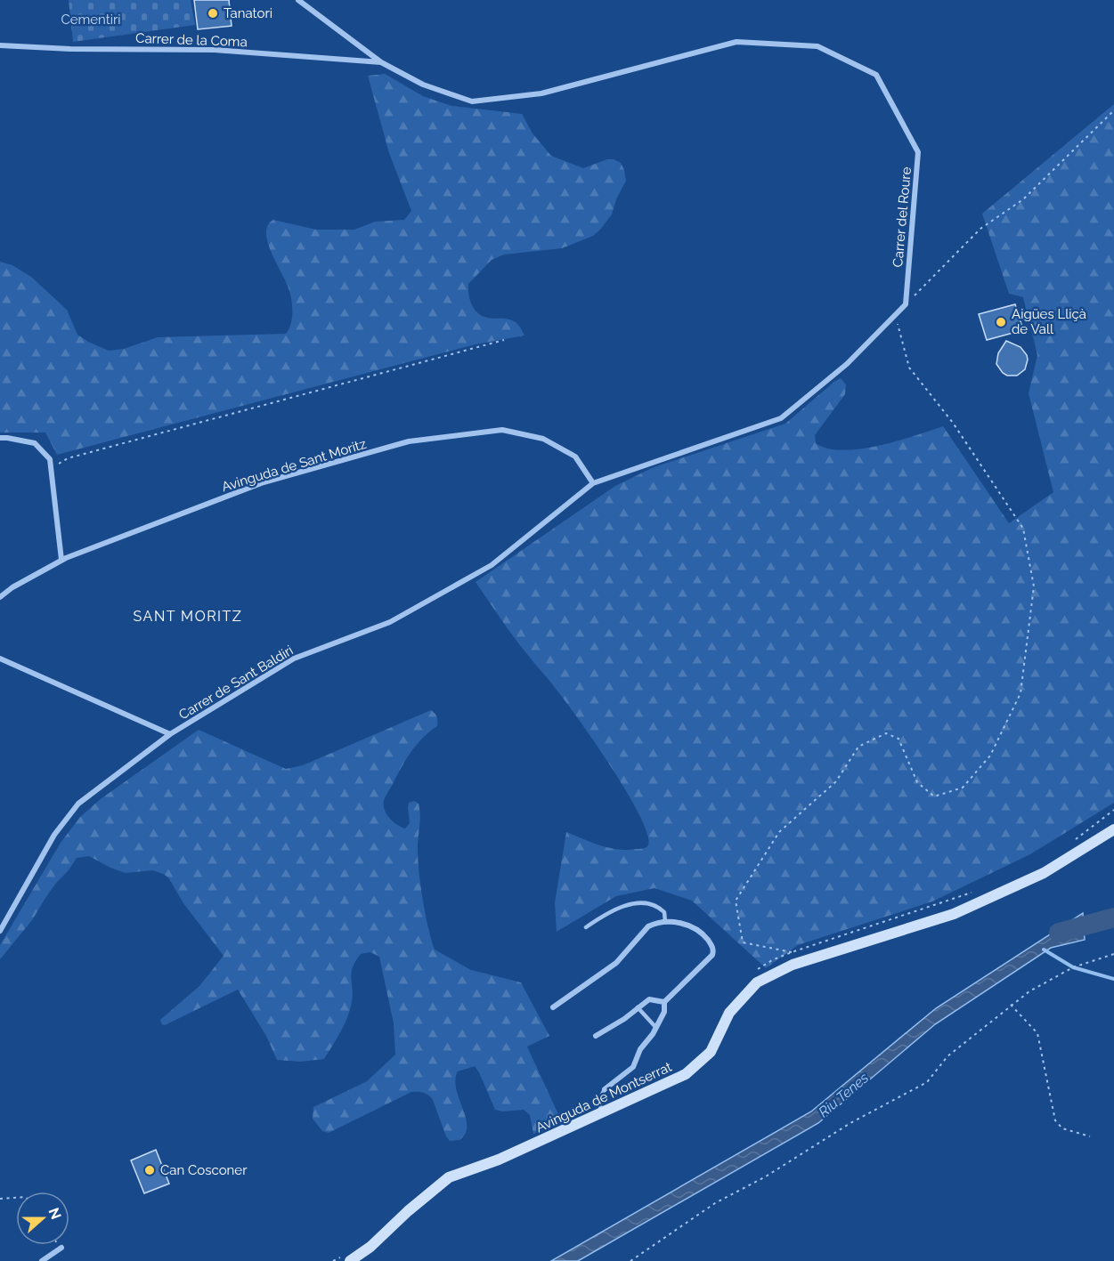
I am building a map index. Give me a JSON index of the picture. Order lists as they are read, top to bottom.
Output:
{
  "streets": {
    "street": [
      "Carrer de la Coma",
      "Carrer del Roure",
      "Avinguda de Sant Moritz",
      "Carrer de Sant Baldiri",
      "Avinguda de Montserrat"
    ]
  },
  "crossings": [
    ["Carrer de la Coma", "Carrer del Roure"],
    ["Avinguda de Sant Moritz", "Carrer de Sant Baldiri"]
  ],
  "districts": ["SANT MORITZ"],
  "water": ["Riu Tenes"],
  "parks": ["Cementiri"],
  "places": ["Tanatori", "Aigües Lliçà de Vall", "Can Cosconer"],
  "north": "right"
}
